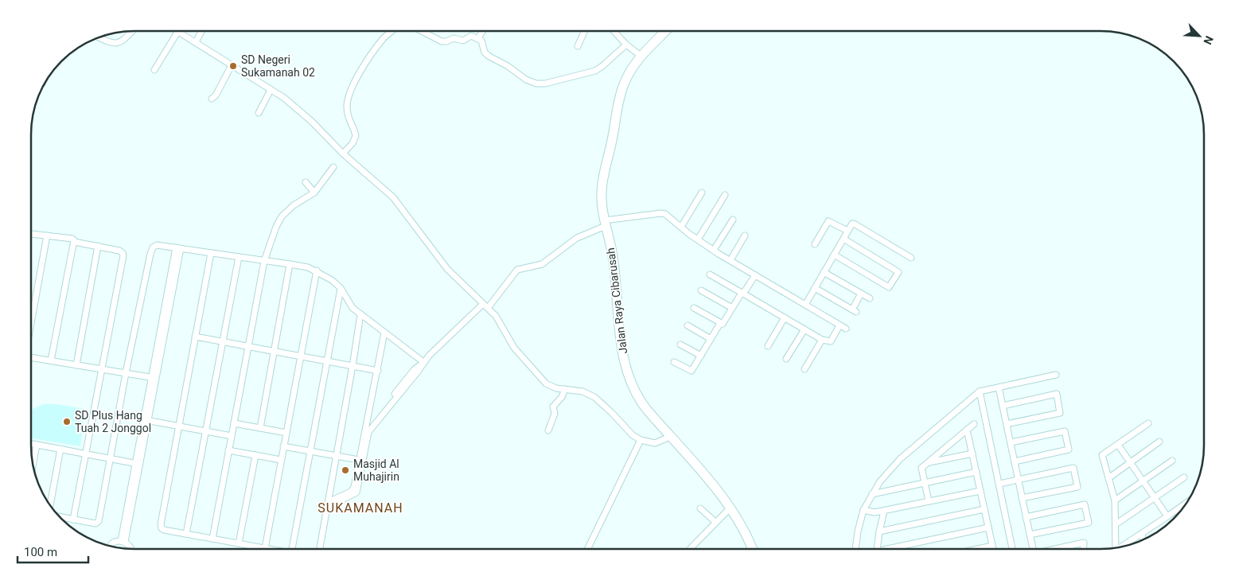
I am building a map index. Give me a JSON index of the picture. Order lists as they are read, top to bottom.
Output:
{
  "streets": {
    "main road": ["Jalan Raya Cibarusah"]
  },
  "districts": ["SUKAMANAH"],
  "places": ["SD Negeri Sukamanah 02", "SD Plus Hang Tuah 2 Jonggol", "Masjid Al Muhajirin"],
  "scale_bar": "100 m",
  "north": "bottom right"
}
